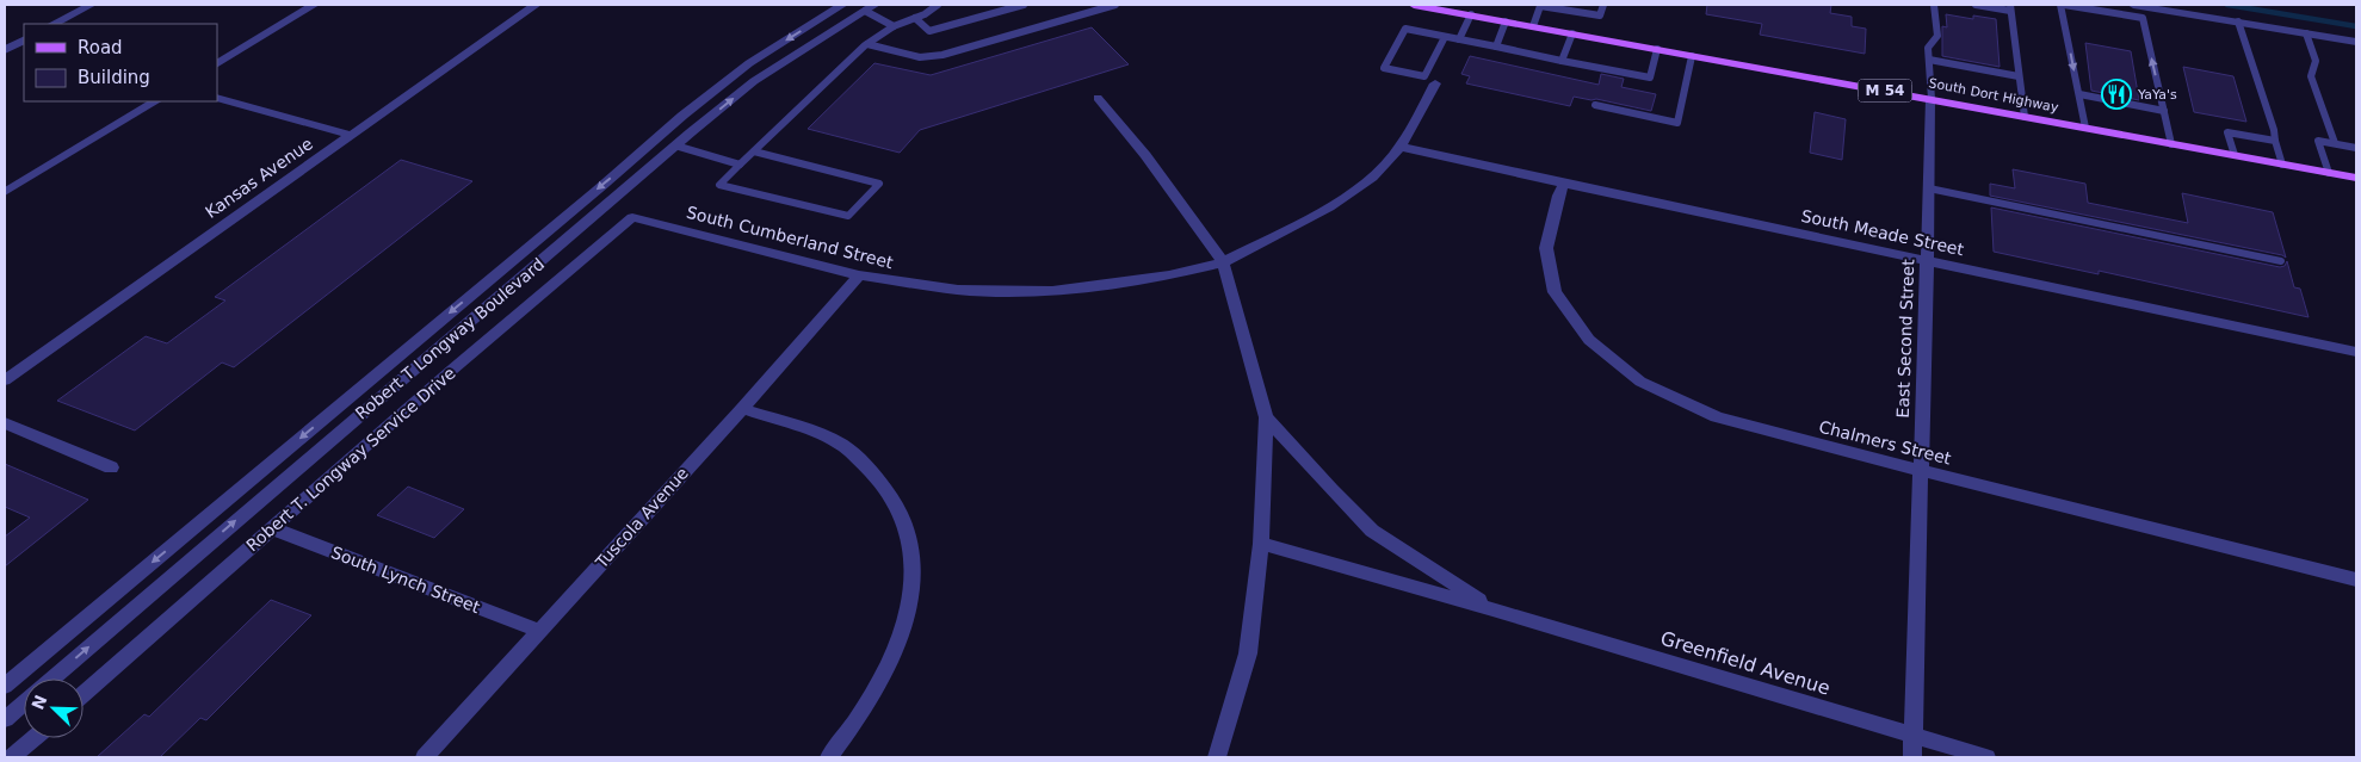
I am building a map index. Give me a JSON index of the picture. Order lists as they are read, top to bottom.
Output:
{
  "streets": {
    "main road": ["M 54", "South Dort Highway"],
    "street": [
      "Kansas Avenue",
      "South Meade Street",
      "South Cumberland Street",
      "Robert T Longway Boulevard",
      "East Second Street",
      "Chalmers Street",
      "Robert T. Longway Service Drive",
      "Tuscola Avenue",
      "South Lynch Street",
      "Greenfield Avenue"
    ]
  },
  "crossings": [
    ["South Dort Highway", "East Second Street"],
    ["South Meade Street", "South Cumberland Street"],
    ["South Meade Street", "East Second Street"],
    ["South Meade Street", "Chalmers Street"],
    ["South Cumberland Street", "Robert T. Longway Service Drive"],
    ["South Cumberland Street", "Tuscola Avenue"],
    ["East Second Street", "Chalmers Street"],
    ["East Second Street", "Greenfield Avenue"],
    ["Robert T. Longway Service Drive", "South Lynch Street"],
    ["Tuscola Avenue", "South Lynch Street"]
  ],
  "places": {
    "restaurant": ["YaYa's"]
  },
  "legend": ["Road", "Building"],
  "north": "top left"
}
